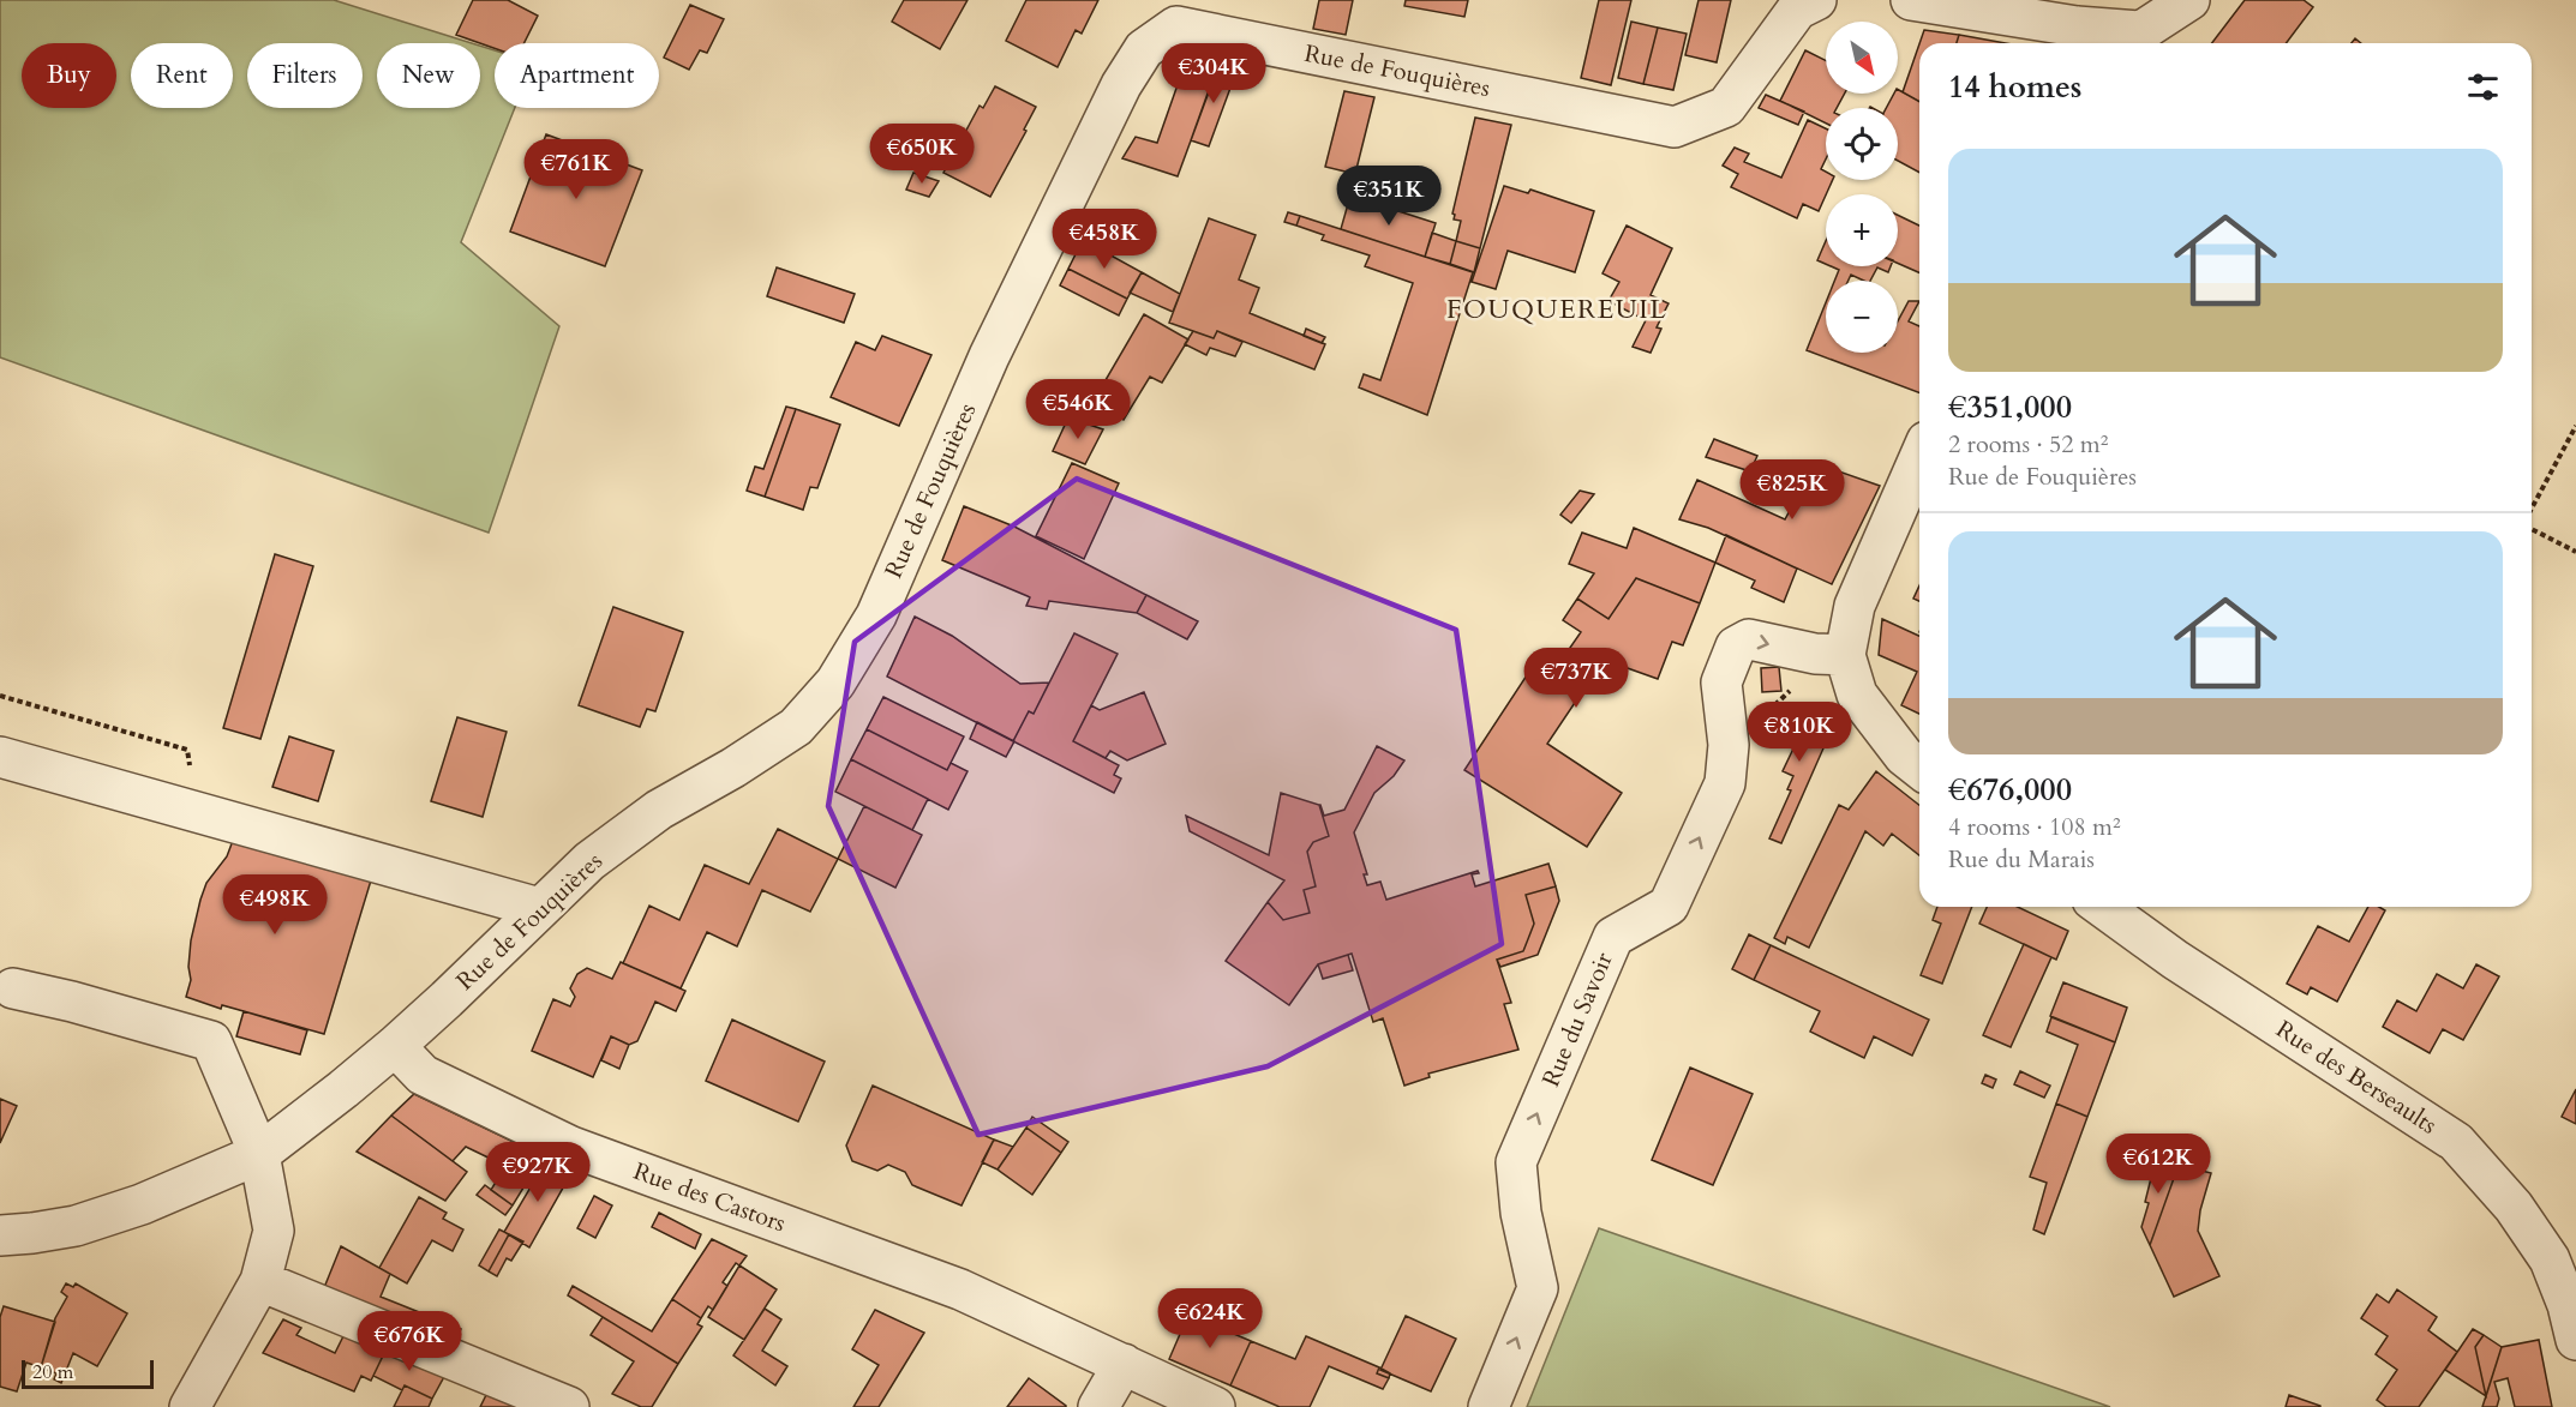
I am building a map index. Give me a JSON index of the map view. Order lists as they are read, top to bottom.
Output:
{
  "streets": {
    "street": [
      "Rue de Fouquières",
      "Rue du Savoir",
      "Rue des Berseaults",
      "Rue des Castors"
    ]
  },
  "crossings": [
    ["Rue de Fouquières", "Rue des Castors"]
  ],
  "one_way": ["Rue du Savoir"],
  "districts": ["FOUQUEREUIL"],
  "scale_bar": "20 m",
  "north": "bottom right",
  "page": {
    "map_buttons": ["+", "−"],
    "price": [
      "€304K",
      "€650K",
      "€761K",
      "€351K",
      "€458K",
      "€546K",
      "€825K",
      "€737K",
      "€810K",
      "€498K",
      "€612K",
      "€927K",
      "€624K",
      "€676K"
    ],
    "chip": [
      "Buy",
      "Rent",
      "Filters",
      "New",
      "Apartment"
    ],
    "heading": "14 homes",
    "list": [
      {
        "name": "€351,000",
        "note": "2 rooms · 52 m² · Rue de Fouquières"
      },
      {
        "name": "€676,000",
        "note": "4 rooms · 108 m² · Rue du Marais"
      }
    ],
    "scale": "20 m"
  }
}
